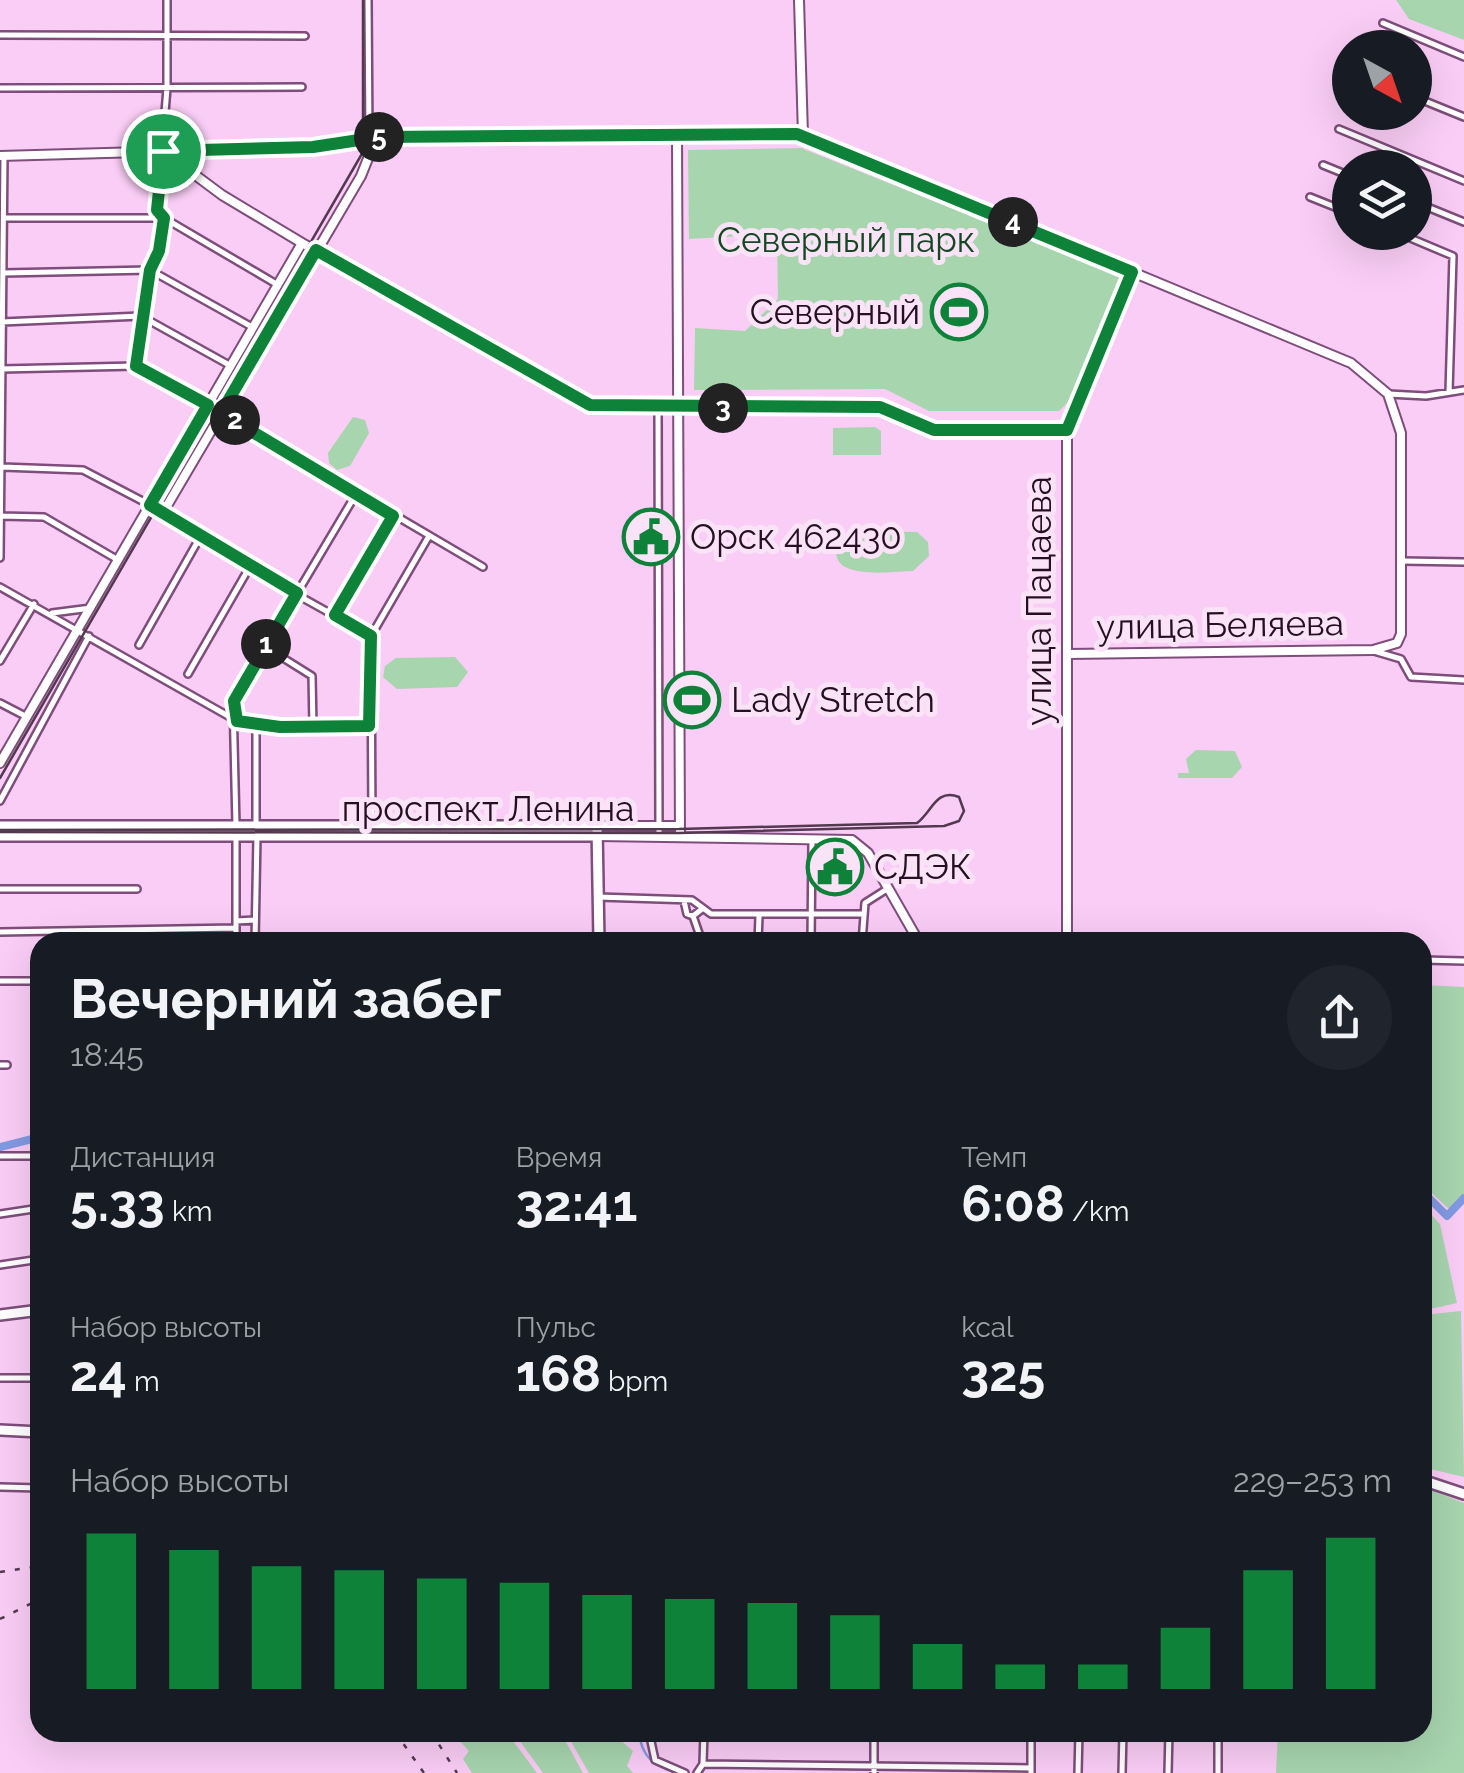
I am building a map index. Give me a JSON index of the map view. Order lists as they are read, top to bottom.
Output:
{
  "streets": {
    "main road": ["проспект Ленина"],
    "street": ["улица Пацаева", "улица Беляева"]
  },
  "crossings": [
    ["улица Пацаева", "улица Беляева"]
  ],
  "parks": ["Северный парк"],
  "places": {
    "sports": ["Северный", "Lady Stretch"],
    "public building": ["Орск 462430", "СДЭК"]
  },
  "north": "bottom right",
  "page": {
    "pins": [
      "5",
      "4",
      "3",
      "2",
      "1"
    ],
    "heading": ["Вечерний забег", "18:45"],
    "stats": [
      ["Дистанция", "5.33 km"],
      ["Время", "32:41"],
      ["Темп", "6:08 /km"],
      ["Набор высоты", "24 m"],
      ["Пульс", "168 bpm"],
      ["kcal", "325"]
    ],
    "chart": ["Набор высоты", "229–253 m"]
  }
}
